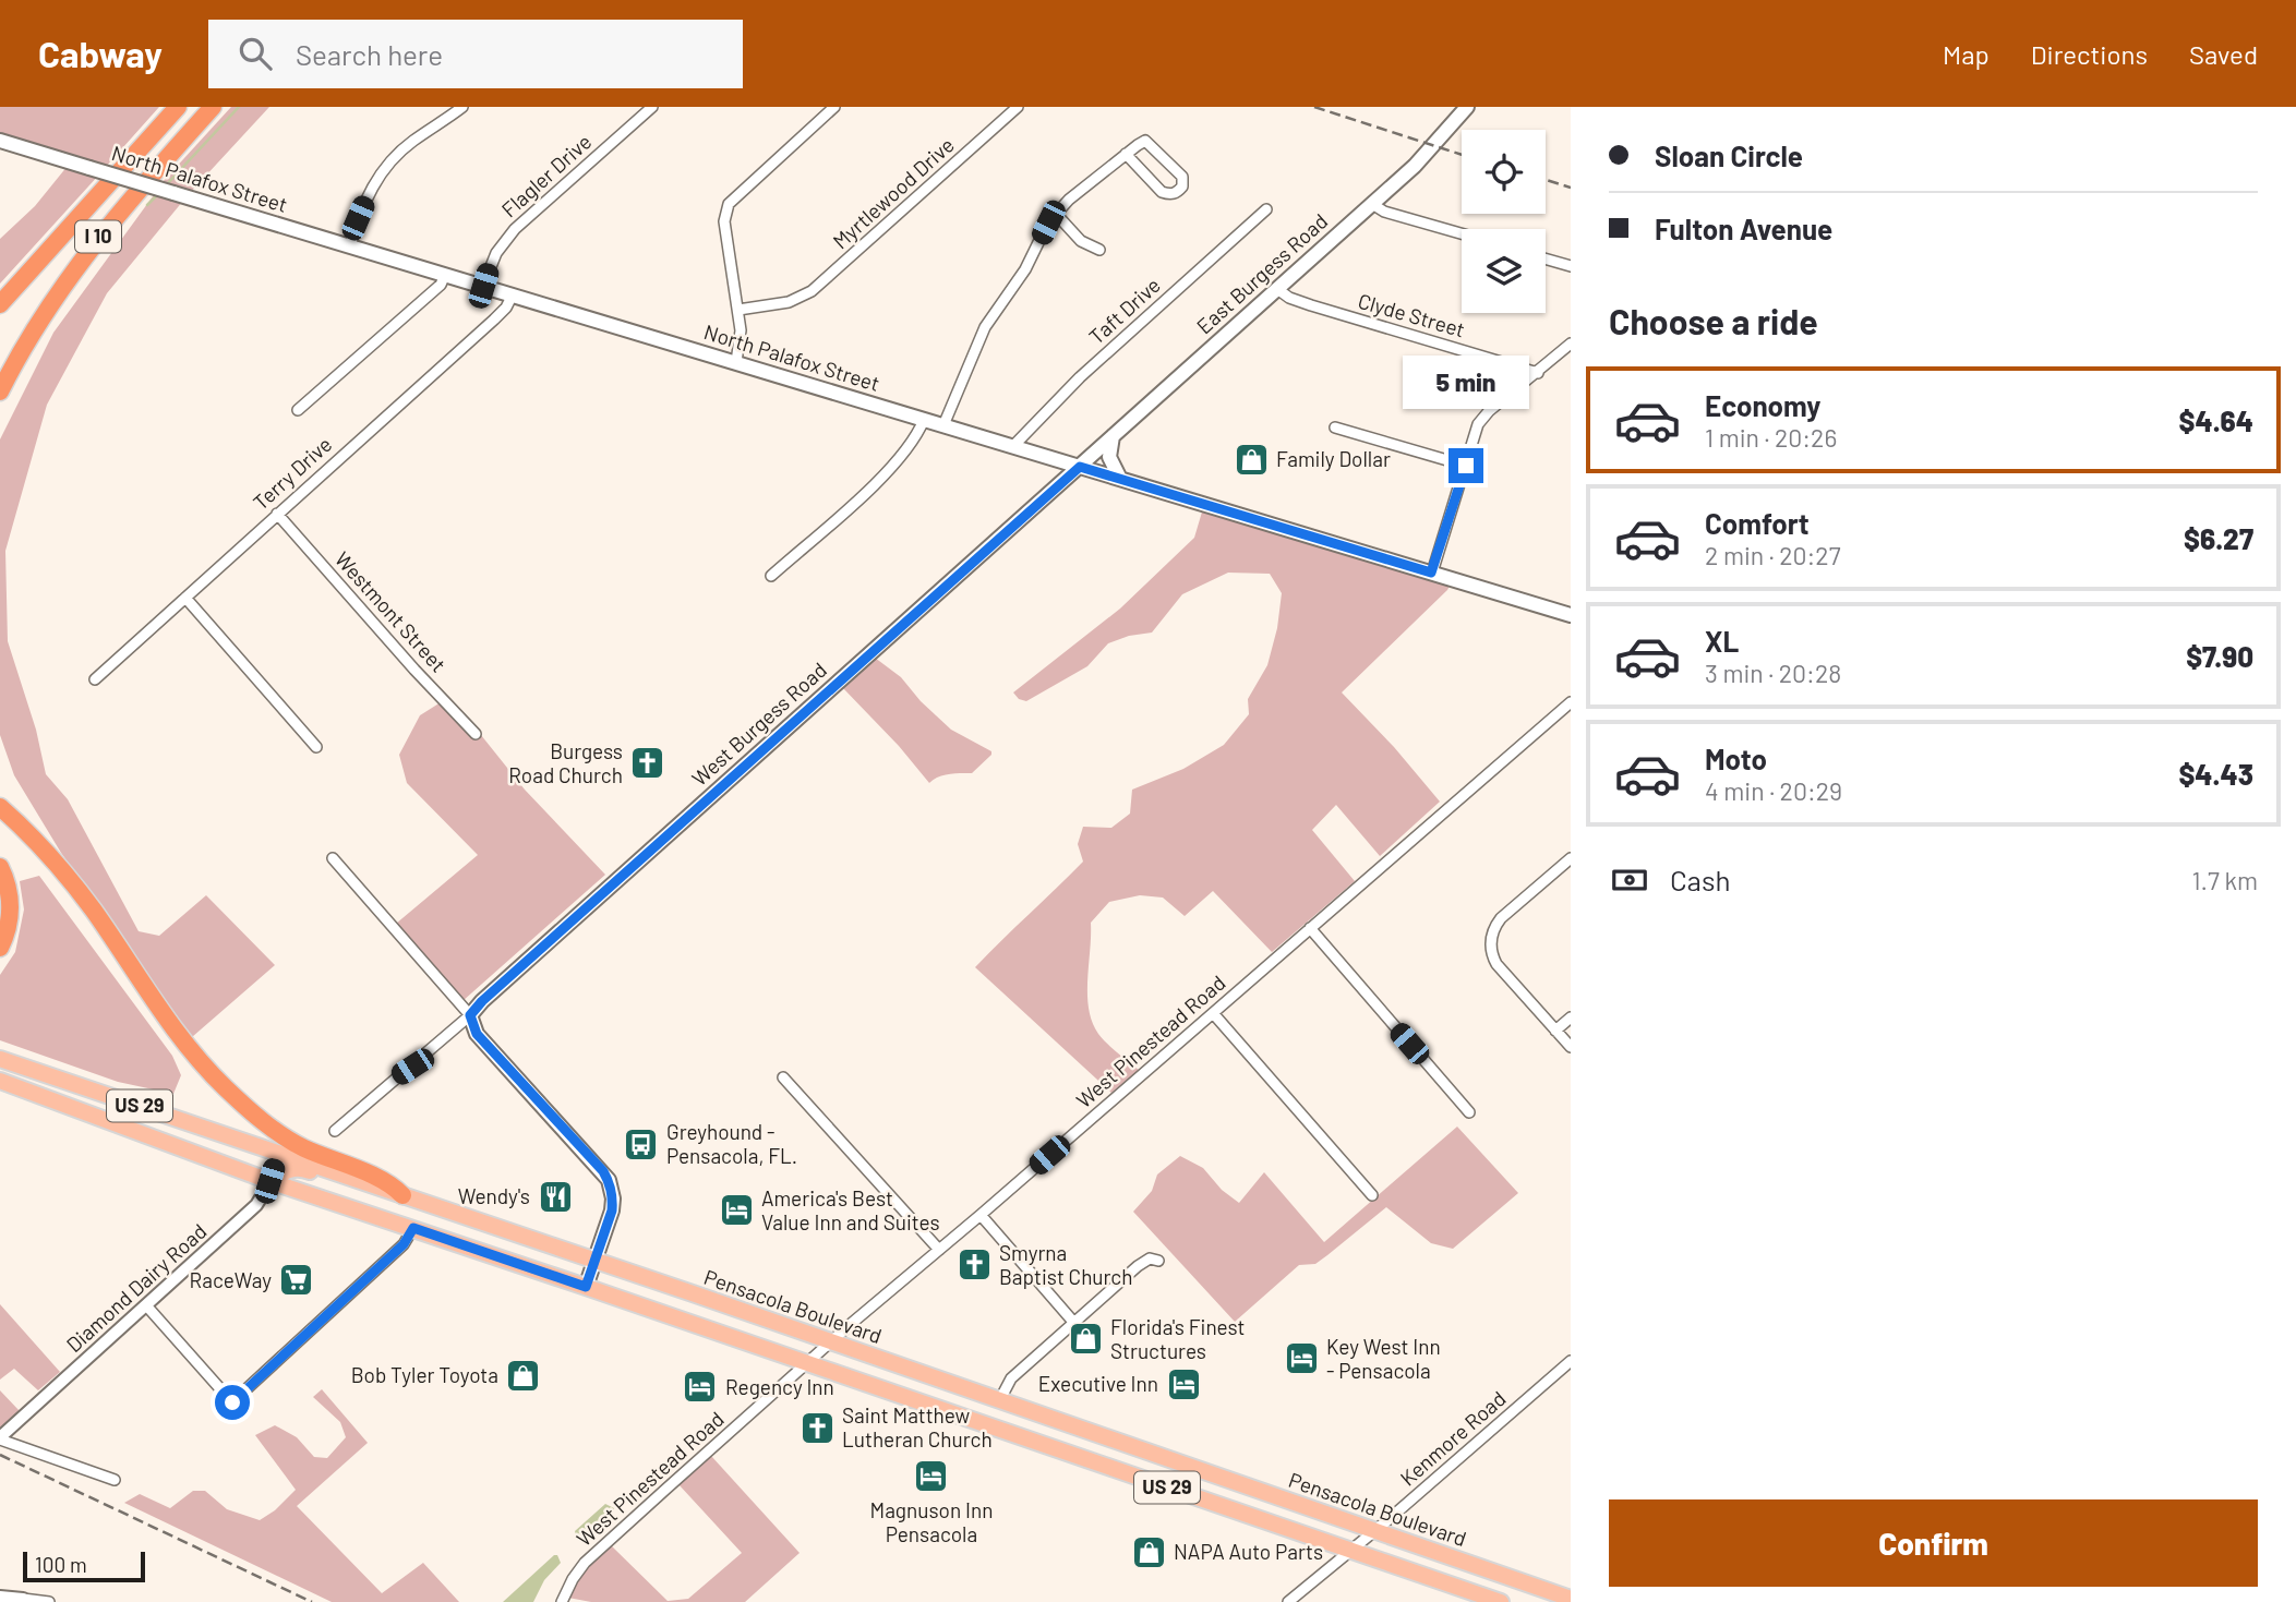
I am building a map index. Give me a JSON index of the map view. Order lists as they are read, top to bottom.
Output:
{
  "streets": {
    "highway": ["I 10"],
    "main road": [
      "North Palafox Street",
      "East Burgess Road",
      "West Burgess Road",
      "US 29",
      "Pensacola Boulevard"
    ],
    "street": [
      "Flagler Drive",
      "Myrtlewood Drive",
      "Taft Drive",
      "Clyde Street",
      "Terry Drive",
      "Westmont Street",
      "West Pinestead Road",
      "Diamond Dairy Road",
      "Kenmore Road"
    ]
  },
  "crossings": [
    ["Flagler Drive", "North Palafox Street"],
    ["North Palafox Street", "East Burgess Road"],
    ["North Palafox Street", "Taft Drive"],
    ["North Palafox Street", "Terry Drive"],
    ["North Palafox Street", "West Burgess Road"],
    ["East Burgess Road", "Clyde Street"],
    ["East Burgess Road", "West Burgess Road"],
    ["Terry Drive", "Westmont Street"],
    ["West Pinestead Road", "US 29"],
    ["West Pinestead Road", "Pensacola Boulevard"],
    ["US 29", "Diamond Dairy Road"],
    ["US 29", "Kenmore Road"],
    ["Diamond Dairy Road", "Pensacola Boulevard"],
    ["Pensacola Boulevard", "Kenmore Road"]
  ],
  "places": {
    "shop": [
      "Family Dollar",
      "Florida's Finest Structures",
      "Bob Tyler Toyota",
      "NAPA Auto Parts"
    ],
    "church": ["Burgess Road Church", "Smyrna Baptist Church", "Saint Matthew Lutheran Church"],
    "bus stop": ["Greyhound - Pensacola, FL."],
    "restaurant": ["Wendy's"],
    "hotel": [
      "America's Best Value Inn and Suites",
      "Key West Inn - Pensacola",
      "Executive Inn",
      "Regency Inn",
      "Magnuson Inn Pensacola"
    ],
    "supermarket": ["RaceWay"]
  },
  "scale_bar": "100 m",
  "page": {
    "header": "Cabway",
    "search": "Search here",
    "nav": ["Map", "Directions", "Saved"],
    "banner": ["Sloan Circle", "Fulton Avenue"],
    "heading": "Choose a ride",
    "bubble": "5 min",
    "list": [
      {
        "name": "Economy",
        "note": "1 min · 20:26",
        "value": "$4.64"
      },
      {
        "name": "Comfort",
        "note": "2 min · 20:27",
        "value": "$6.27"
      },
      {
        "name": "XL",
        "note": "3 min · 20:28",
        "value": "$7.90"
      },
      {
        "name": "Moto",
        "note": "4 min · 20:29",
        "value": "$4.43"
      }
    ],
    "pay": ["Cash", "1.7 km"],
    "buttons": "Confirm",
    "scale": "100 m"
  }
}
